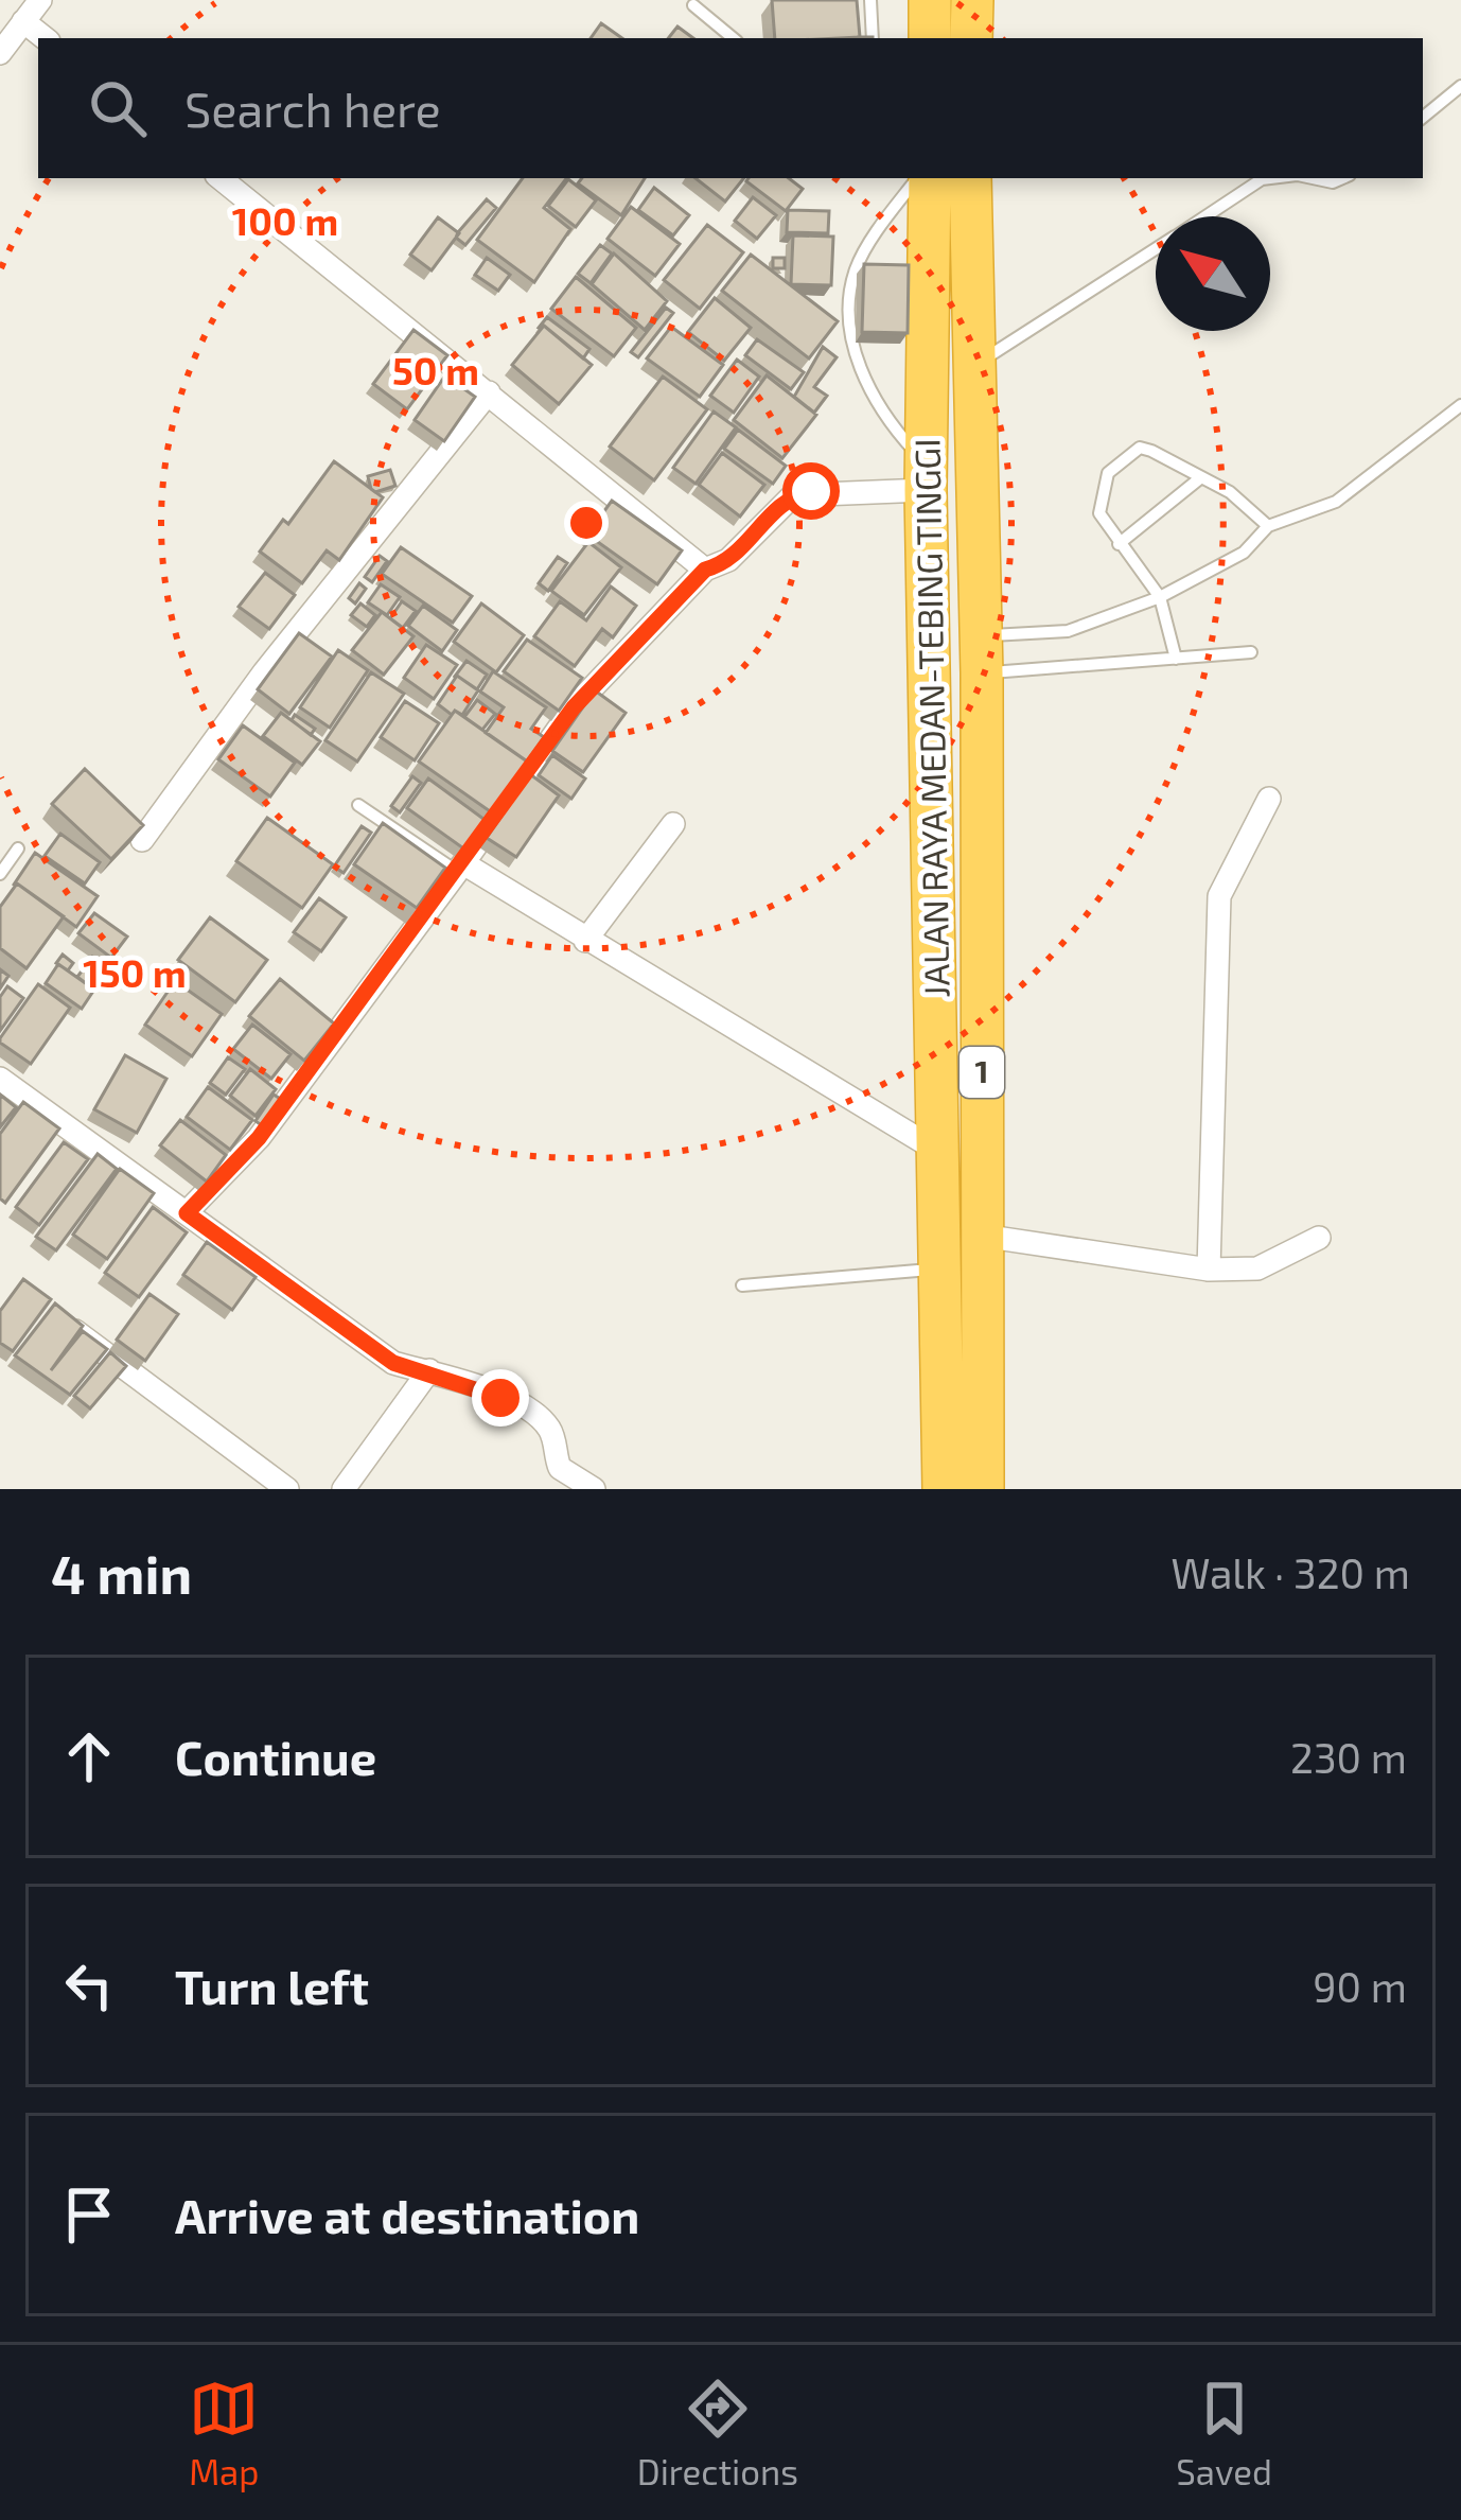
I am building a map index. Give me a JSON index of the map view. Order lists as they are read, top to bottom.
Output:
{
  "streets": {
    "highway": ["JALAN RAYA MEDAN-TEBING TINGGI", "1"]
  },
  "north": "top left",
  "page": {
    "search": "Search here",
    "heading": ["4 min", "Walk · 320 m"],
    "list": [
      ["Continue", "230 m"],
      ["Turn left", "90 m"],
      "Arrive at destination"
    ],
    "nav": ["Map", "Directions", "Saved"]
  },
  "rings": ["100 m", "50 m", "150 m"]
}
